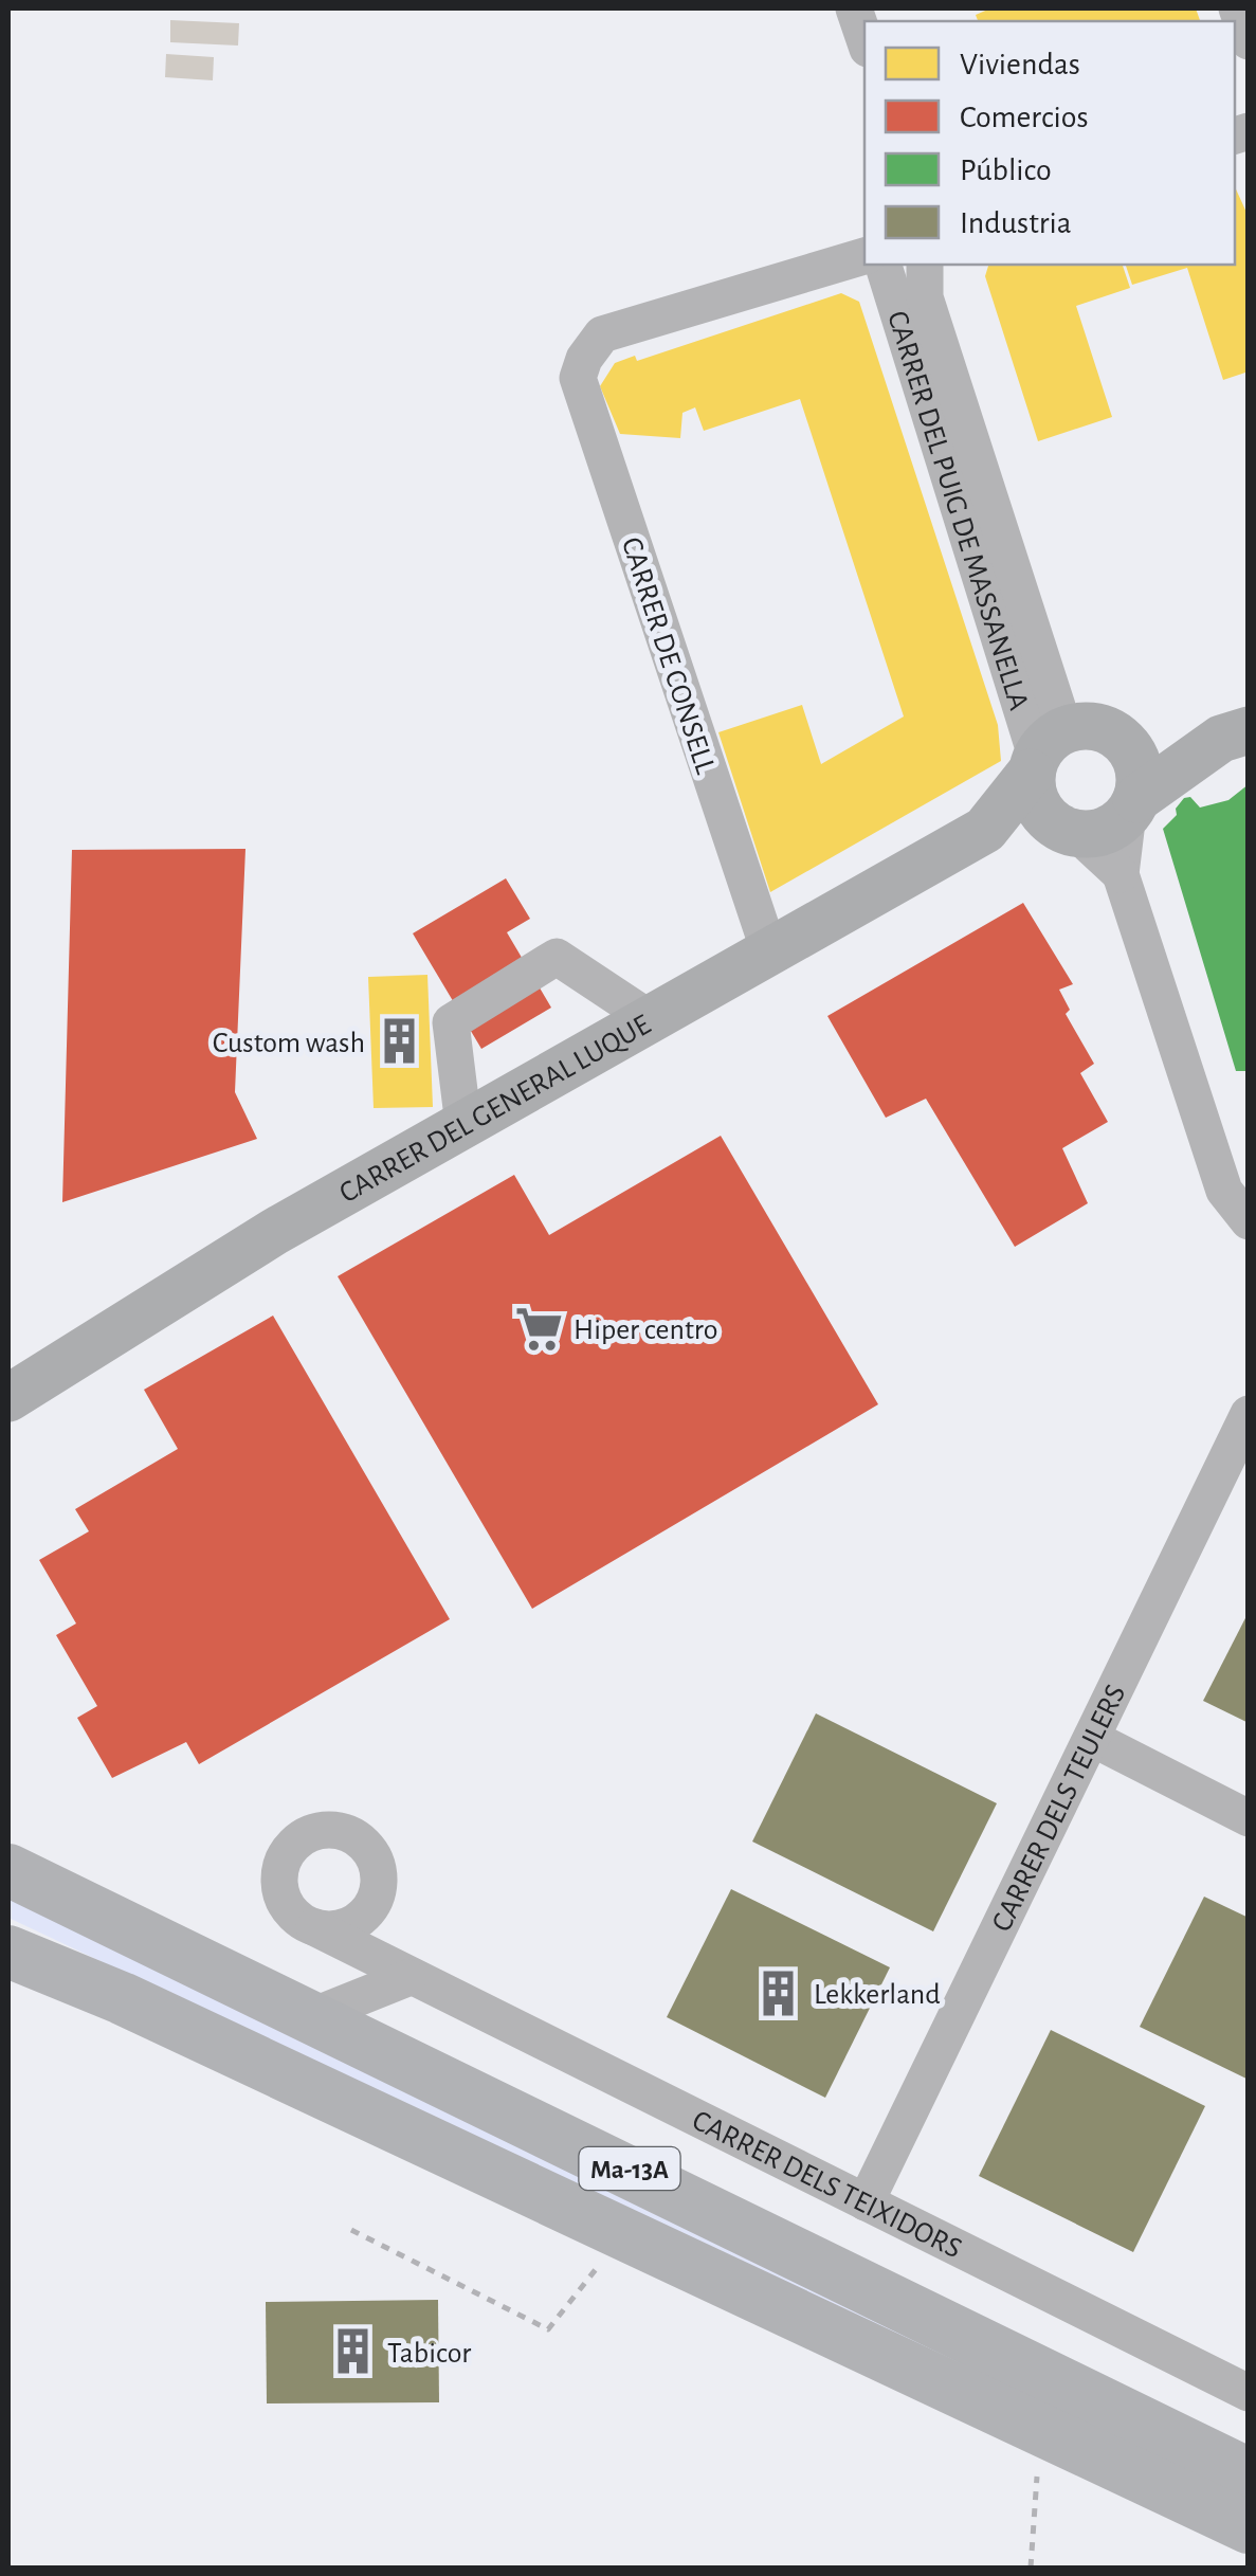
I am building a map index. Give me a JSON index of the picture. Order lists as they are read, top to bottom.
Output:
{
  "streets": {
    "highway": ["Ma-13A"],
    "main road": ["CARRER DEL GENERAL LUQUE"],
    "street": [
      "CARRER DEL PUIG DE MASSANELLA",
      "CARRER DE CONSELL",
      "CARRER DELS TEULERS",
      "CARRER DELS TEIXIDORS"
    ]
  },
  "crossings": [
    ["CARRER DEL PUIG DE MASSANELLA", "CARRER DEL GENERAL LUQUE"],
    ["CARRER DE CONSELL", "CARRER DEL GENERAL LUQUE"],
    ["CARRER DELS TEULERS", "CARRER DELS TEIXIDORS"]
  ],
  "places": {
    "building": ["Custom wash", "Lekkerland", "Tabicor"],
    "supermarket": ["Hiper centro"]
  },
  "legend": [
    "Viviendas",
    "Comercios",
    "Público",
    "Industria"
  ]
}
